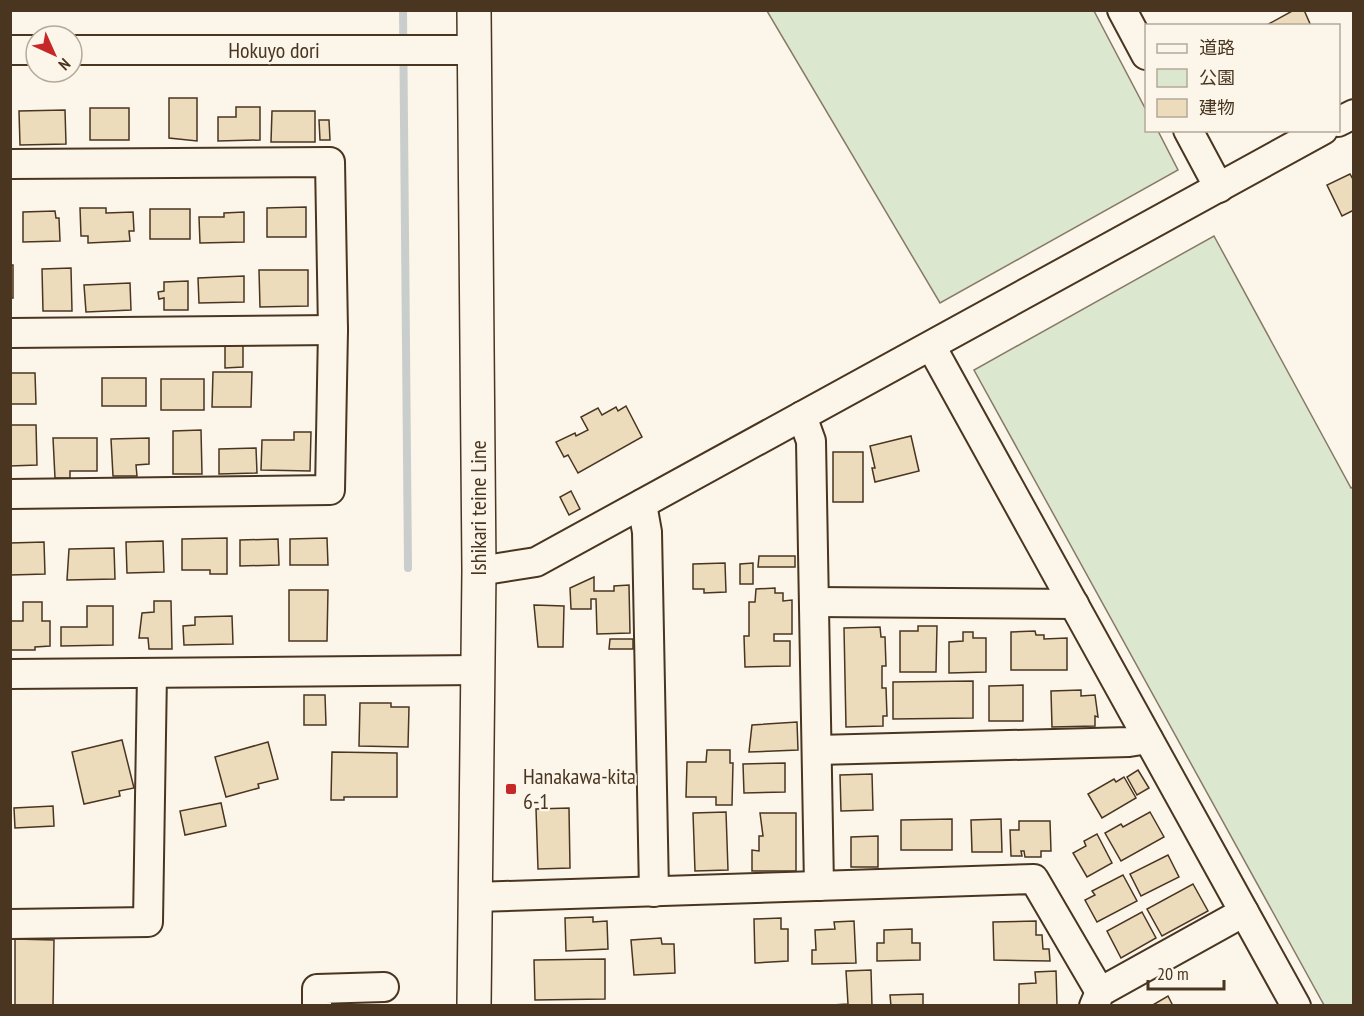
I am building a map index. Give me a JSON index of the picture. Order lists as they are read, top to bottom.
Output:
{
  "streets": {
    "main road": ["Ishikari teine Line"],
    "street": ["Hokuyo dori"]
  },
  "crossings": [
    ["Hokuyo dori", "Ishikari teine Line"]
  ],
  "places": {
    "transit": ["Hanakawa-kita 6-1"]
  },
  "legend": ["道路", "公園", "建物"],
  "scale_bar": "20 m",
  "north": "bottom right"
}
